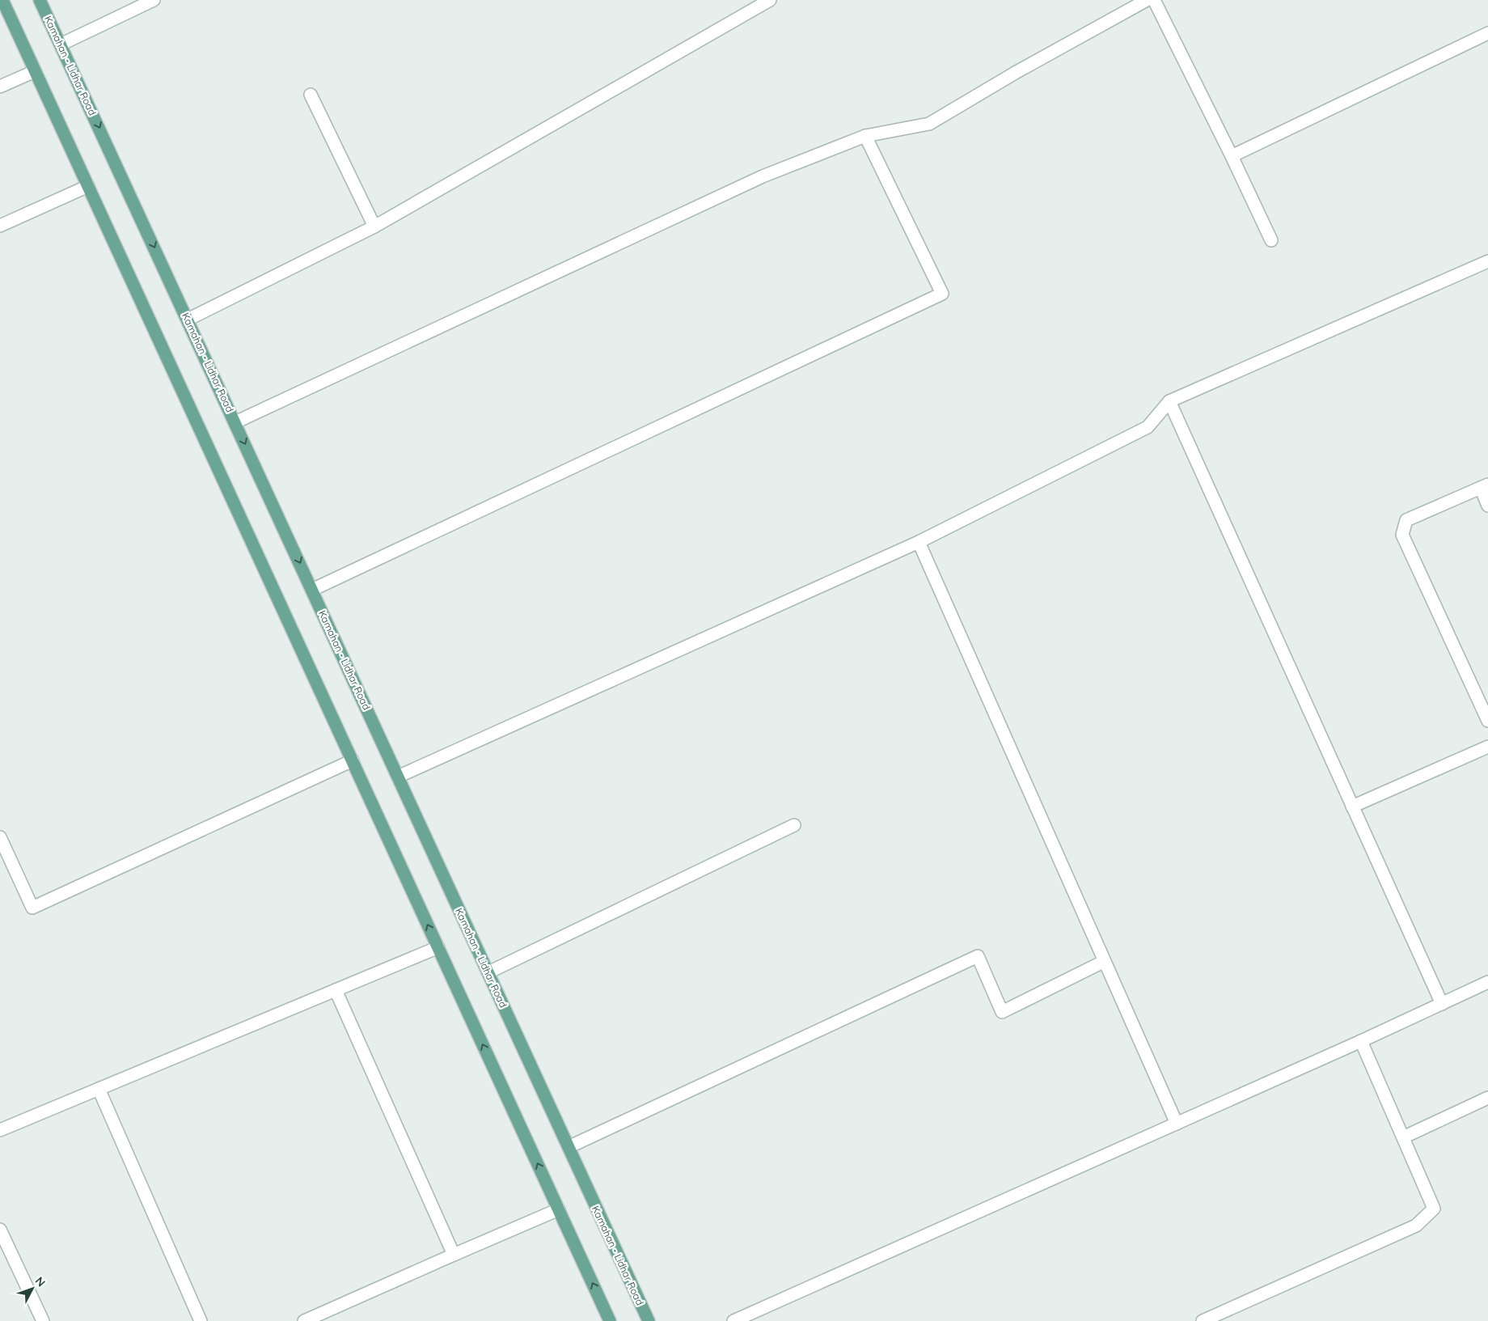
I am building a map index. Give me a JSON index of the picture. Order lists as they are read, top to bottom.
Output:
{
  "streets": {
    "main road": ["Kamahan - Lidhar Road"]
  },
  "north": "top right"
}
